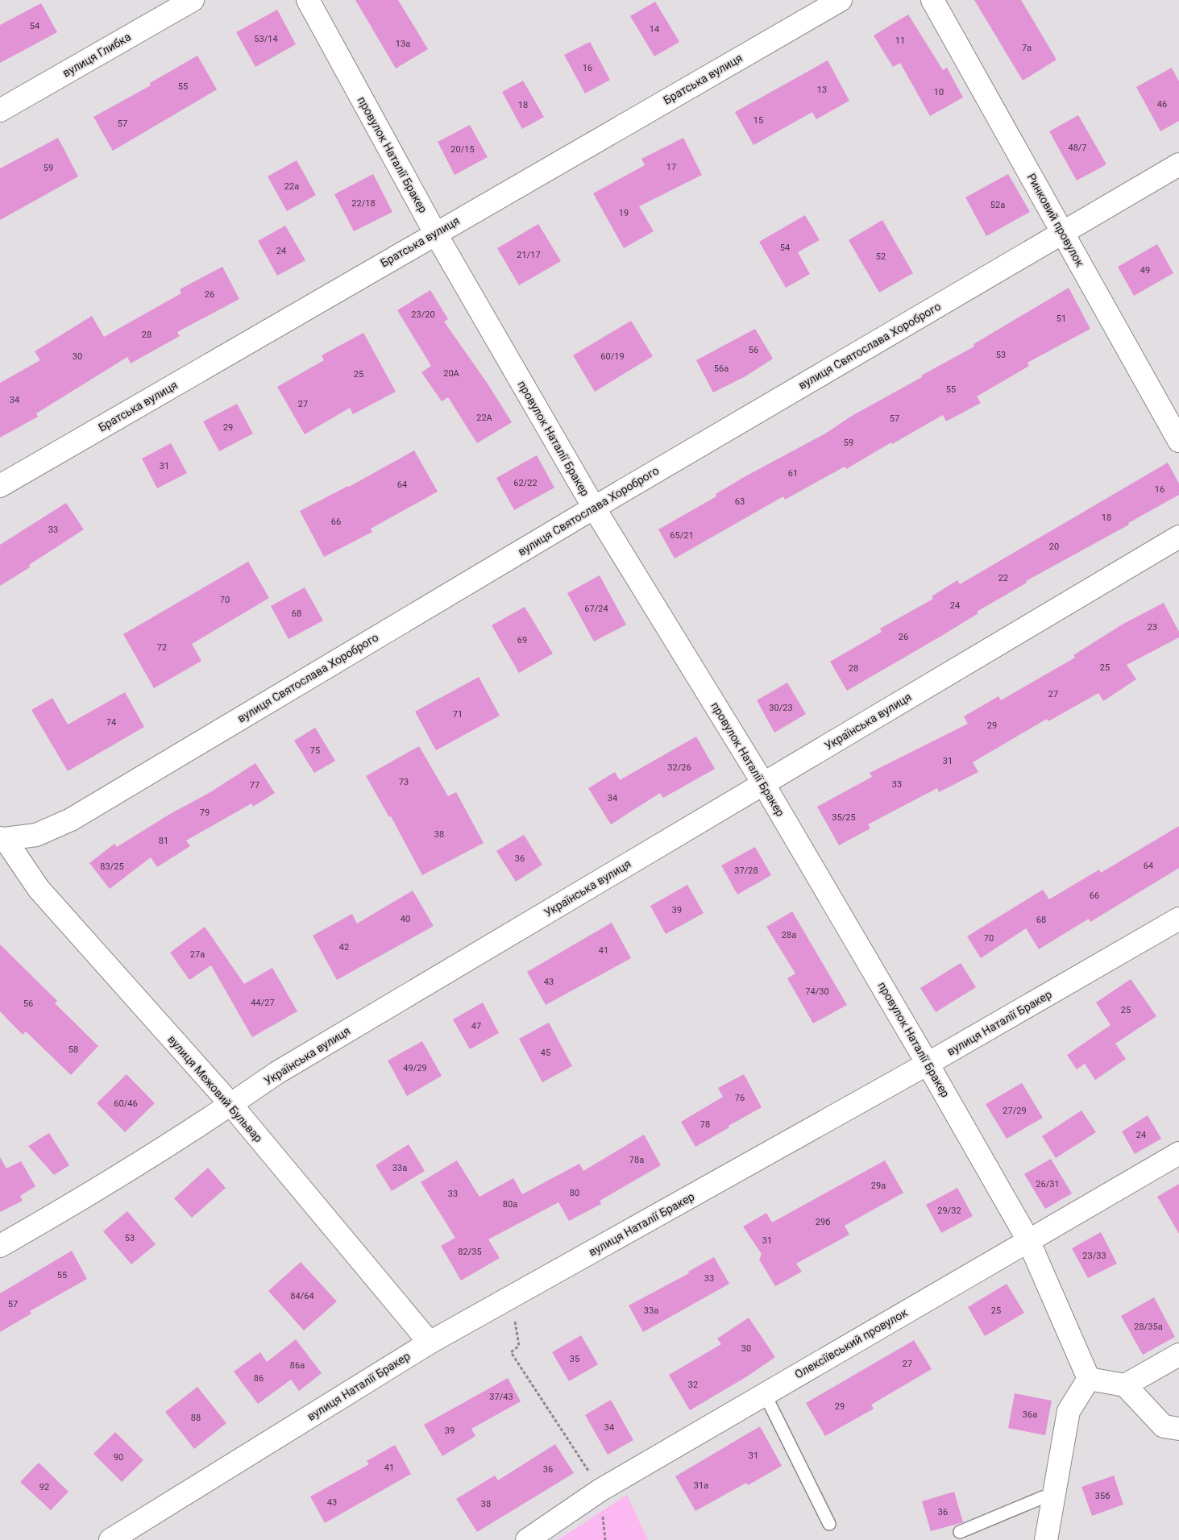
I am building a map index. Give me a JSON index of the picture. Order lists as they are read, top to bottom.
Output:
{
  "streets": {
    "street": [
      "вулиця Глибка",
      "Братська вулиця",
      "провулок Наталії Бракер",
      "Ринковий провулок",
      "вулиця Святослава Хороброго",
      "Українська вулиця",
      "вулиця Наталії Бракер",
      "вулиця Межовий Бульвар",
      "Олексіївський провулок"
    ]
  },
  "crossings": [
    ["Братська вулиця", "провулок Наталії Бракер"],
    ["провулок Наталії Бракер", "вулиця Святослава Хороброго"],
    ["провулок Наталії Бракер", "Українська вулиця"],
    ["провулок Наталії Бракер", "вулиця Наталії Бракер"],
    ["провулок Наталії Бракер", "Олексіївський провулок"],
    ["Ринковий провулок", "вулиця Святослава Хороброго"],
    ["вулиця Святослава Хороброго", "вулиця Межовий Бульвар"],
    ["Українська вулиця", "вулиця Межовий Бульвар"],
    ["вулиця Наталії Бракер", "вулиця Межовий Бульвар"]
  ],
  "house_numbers": [
    "54",
    "14",
    "53/14",
    "11",
    "13а",
    "7а",
    "16",
    "55",
    "13",
    "10",
    "46",
    "18",
    "15",
    "57",
    "48/7",
    "20/15",
    "17",
    "59",
    "22а",
    "22/18",
    "52а",
    "19",
    "54",
    "24",
    "21/17",
    "52",
    "49",
    "26",
    "23/20",
    "51",
    "28",
    "56",
    "53",
    "30",
    "60/19",
    "56а",
    "20А",
    "25",
    "55",
    "34",
    "27",
    "22А",
    "57",
    "29",
    "59",
    "31",
    "61",
    "62/22",
    "64",
    "16",
    "63",
    "18",
    "66",
    "33",
    "65/21",
    "20",
    "22",
    "70",
    "24",
    "67/24",
    "68",
    "23",
    "26",
    "69",
    "72",
    "25",
    "28",
    "27",
    "30/23",
    "71",
    "74",
    "29",
    "75",
    "31",
    "32/26",
    "73",
    "33",
    "77",
    "34",
    "79",
    "35/25",
    "38",
    "81",
    "36",
    "64",
    "83/25",
    "37/28",
    "66",
    "39",
    "40",
    "68",
    "28а",
    "70",
    "42",
    "41",
    "27а",
    "43",
    "74/30",
    "44/27",
    "56",
    "25",
    "47",
    "58",
    "45",
    "49/29",
    "76",
    "60/46",
    "27/29",
    "78",
    "24",
    "78а",
    "33а",
    "26/31",
    "29а",
    "80",
    "33",
    "80а",
    "29/32",
    "29б",
    "53",
    "31",
    "82/35",
    "23/33",
    "55",
    "33",
    "84/64",
    "57",
    "33а",
    "25",
    "28/35а",
    "30",
    "35",
    "27",
    "86а",
    "86",
    "32",
    "37/43",
    "29",
    "36а",
    "88",
    "34",
    "39",
    "31",
    "90",
    "41",
    "36",
    "31а",
    "92",
    "35б",
    "43",
    "38",
    "36"
  ]
}
